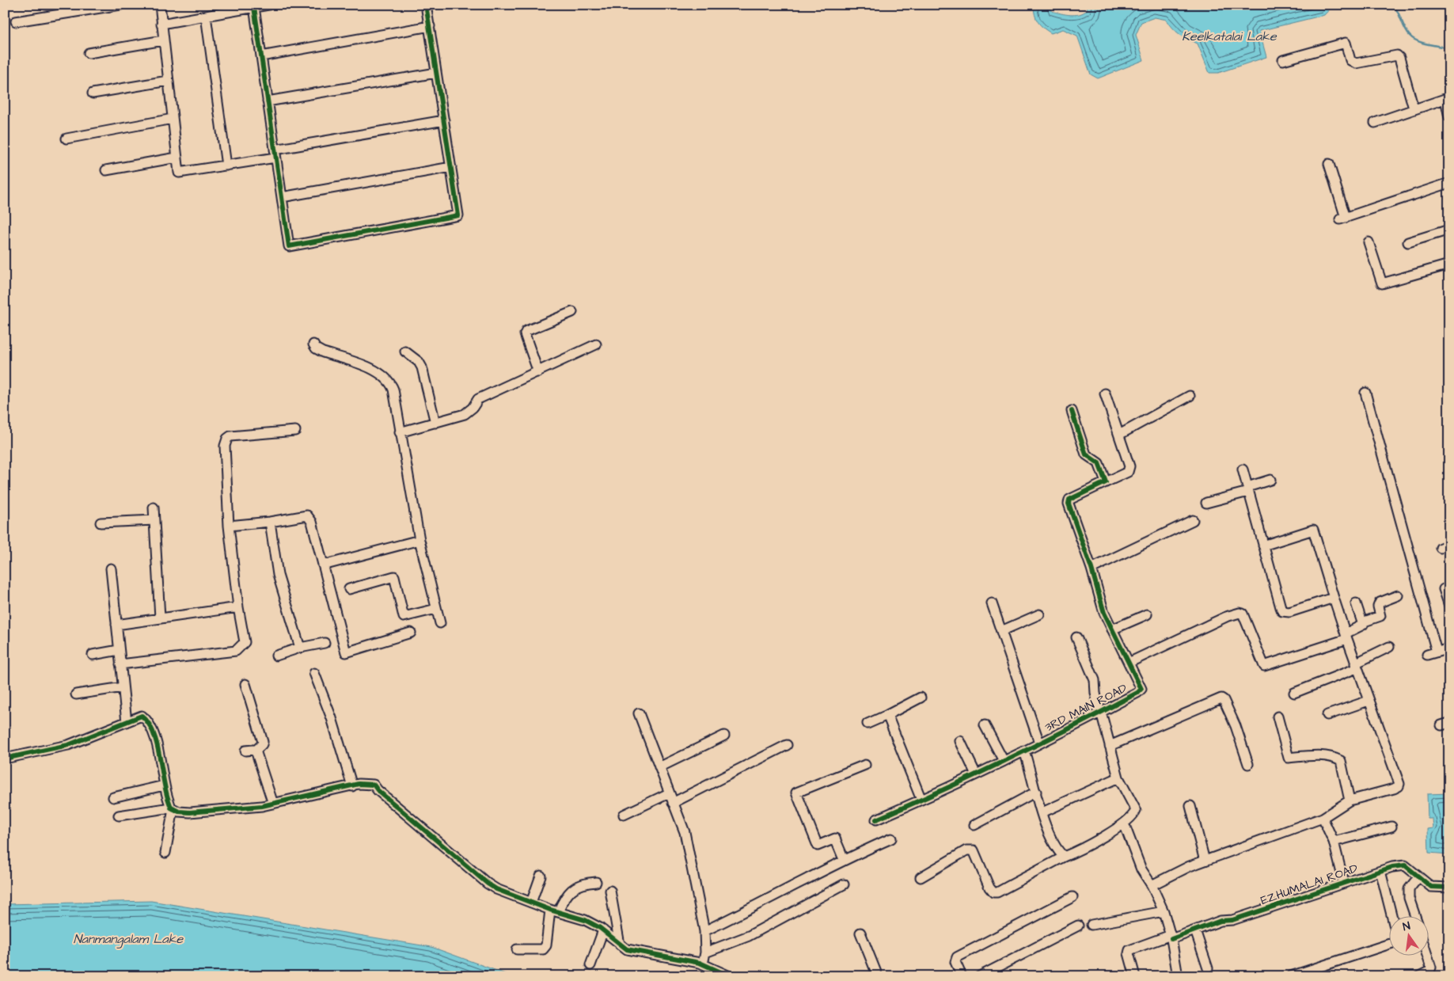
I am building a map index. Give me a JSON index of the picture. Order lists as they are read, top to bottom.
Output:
{
  "streets": {
    "street": ["3RD MAIN ROAD", "EZHUMALAI ROAD"]
  },
  "water": ["Keelkatalai Lake", "Nanmangalam Lake"],
  "north": "top"
}
